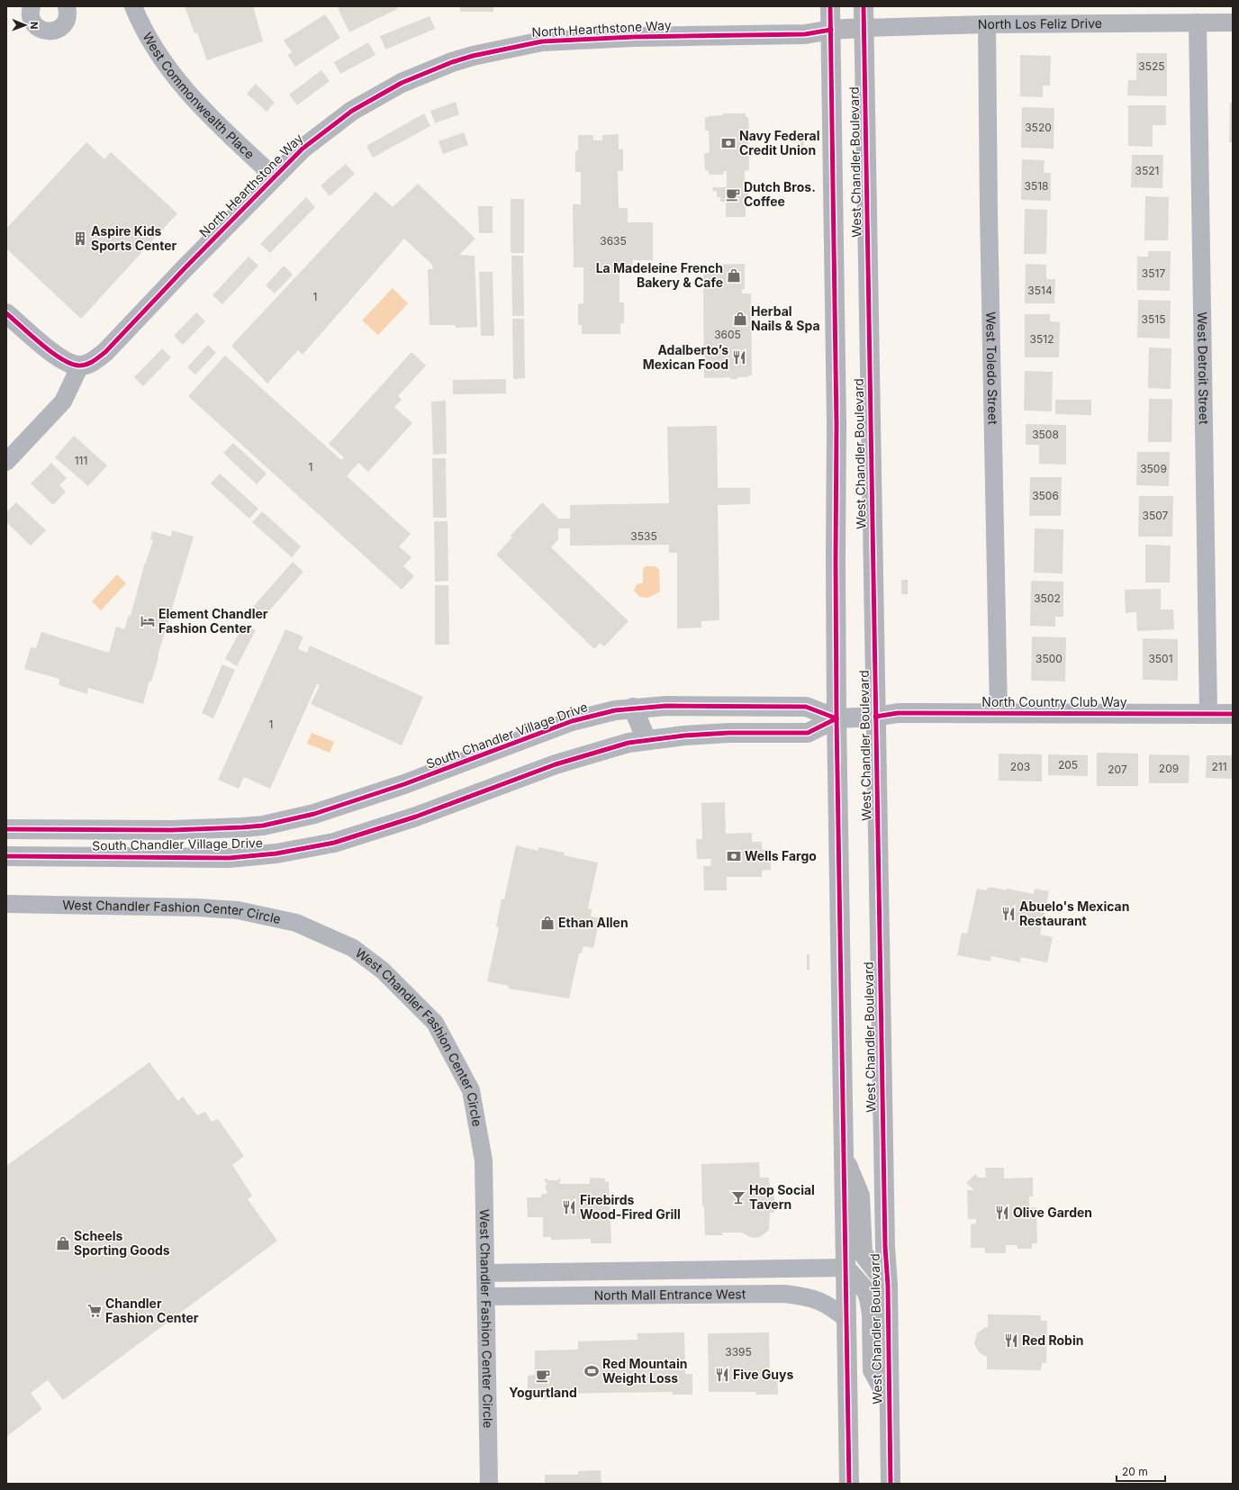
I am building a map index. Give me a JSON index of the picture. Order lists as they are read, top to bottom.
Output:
{
  "streets": {
    "main road": ["West Chandler Boulevard"],
    "street": [
      "North Los Feliz Drive",
      "North Hearthstone Way",
      "West Commonwealth Place",
      "West Toledo Street",
      "West Detroit Street",
      "North Country Club Way",
      "South Chandler Village Drive",
      "West Chandler Fashion Center Circle",
      "North Mall Entrance West"
    ]
  },
  "crossings": [
    ["North Los Feliz Drive", "North Hearthstone Way"],
    ["North Los Feliz Drive", "West Chandler Boulevard"],
    ["North Los Feliz Drive", "West Toledo Street"],
    ["North Los Feliz Drive", "West Detroit Street"],
    ["North Hearthstone Way", "West Commonwealth Place"],
    ["North Hearthstone Way", "West Chandler Boulevard"],
    ["West Chandler Boulevard", "North Country Club Way"],
    ["West Chandler Boulevard", "South Chandler Village Drive"],
    ["West Chandler Boulevard", "North Mall Entrance West"],
    ["West Toledo Street", "North Country Club Way"],
    ["West Detroit Street", "North Country Club Way"],
    ["North Country Club Way", "South Chandler Village Drive"],
    ["West Chandler Fashion Center Circle", "North Mall Entrance West"]
  ],
  "places": {
    "bank": ["Navy Federal Credit Union", "Wells Fargo"],
    "cafe": ["Dutch Bros. Coffee", "Yogurtland"],
    "building": ["Aspire Kids Sports Center"],
    "shop": [
      "La Madeleine French Bakery & Cafe",
      "Herbal Nails & Spa",
      "Ethan Allen",
      "Scheels Sporting Goods"
    ],
    "restaurant": [
      "Adalberto’s Mexican Food",
      "Abuelo's Mexican Restaurant",
      "Firebirds Wood-Fired Grill",
      "Olive Garden",
      "Red Robin",
      "Five Guys"
    ],
    "hotel": ["Element Chandler Fashion Center"],
    "bar": ["Hop Social Tavern"],
    "supermarket": ["Chandler Fashion Center"],
    "sports": ["Red Mountain Weight Loss"]
  },
  "house_numbers": [
    "3525",
    "3520",
    "3521",
    "3518",
    "3635",
    "3517",
    "3514",
    "1",
    "3515",
    "3605",
    "3512",
    "3508",
    "111",
    "1",
    "3509",
    "3506",
    "3507",
    "3535",
    "3502",
    "3500",
    "3501",
    "1",
    "205",
    "203",
    "211",
    "209",
    "207",
    "3395"
  ],
  "scale_bar": "20 m",
  "north": "right"
}
